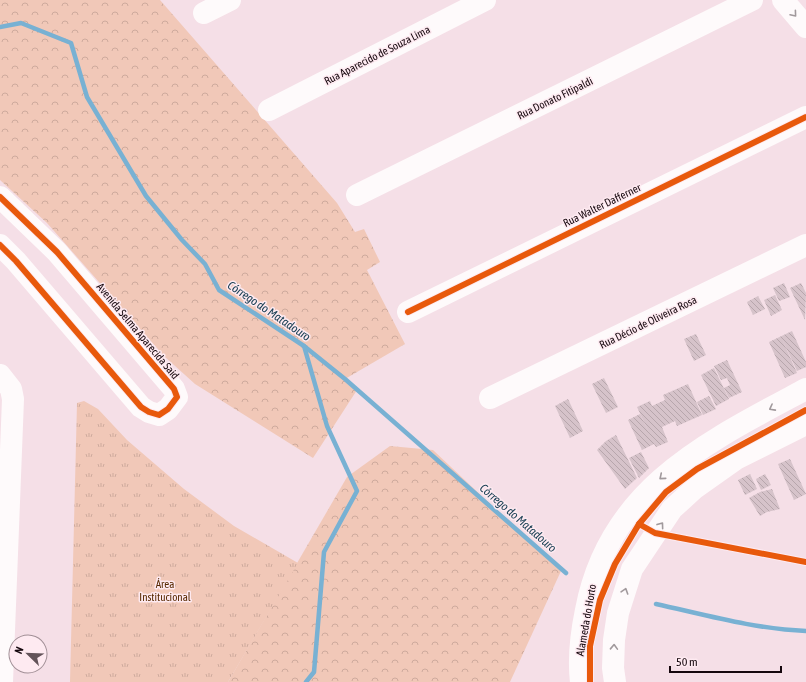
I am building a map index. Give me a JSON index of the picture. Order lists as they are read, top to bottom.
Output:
{
  "streets": {
    "street": [
      "Rua Aparecido de Souza Lima",
      "Rua Donato Fitipaldi",
      "Rua Walter Dafferner",
      "Rua Décio de Oliveira Rosa",
      "Avenida Selma Aparecida Said",
      "Alameda do Horto"
    ]
  },
  "water": ["Córrego do Matadouro"],
  "parks": ["Área Institucional"],
  "scale_bar": "50 m",
  "north": "top left"
}
